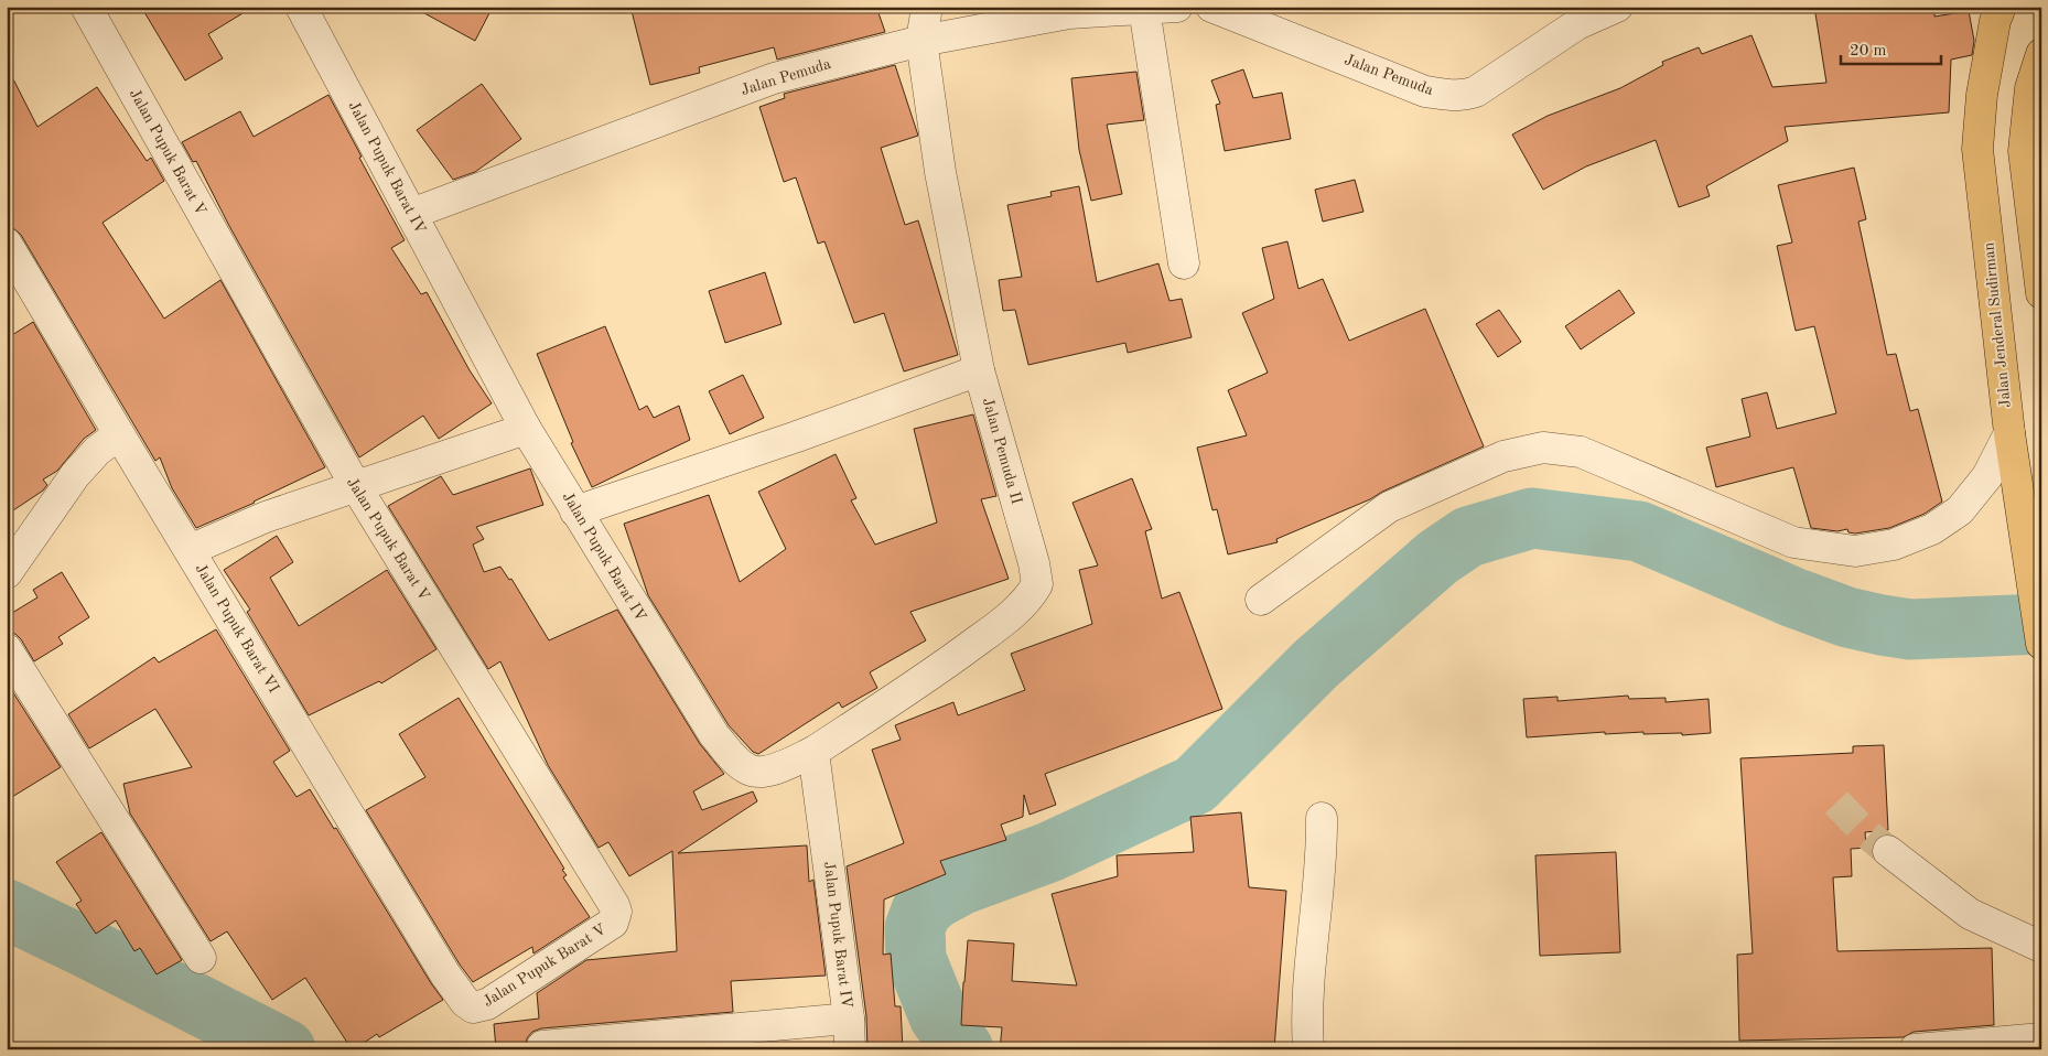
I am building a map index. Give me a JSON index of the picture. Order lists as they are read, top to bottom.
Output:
{
  "streets": {
    "highway": ["Jalan Jenderal Sudirman"],
    "street": [
      "Jalan Pemuda",
      "Jalan Pupuk Barat V",
      "Jalan Pupuk Barat IV",
      "Jalan Pemuda II",
      "Jalan Pupuk Barat VI"
    ]
  },
  "crossings": [
    ["Jalan Pemuda", "Jalan Pupuk Barat IV"],
    ["Jalan Pemuda", "Jalan Pemuda II"],
    ["Jalan Pupuk Barat V", "Jalan Pupuk Barat VI"],
    ["Jalan Pupuk Barat IV", "Jalan Pemuda II"]
  ],
  "scale_bar": "20 m"
}
